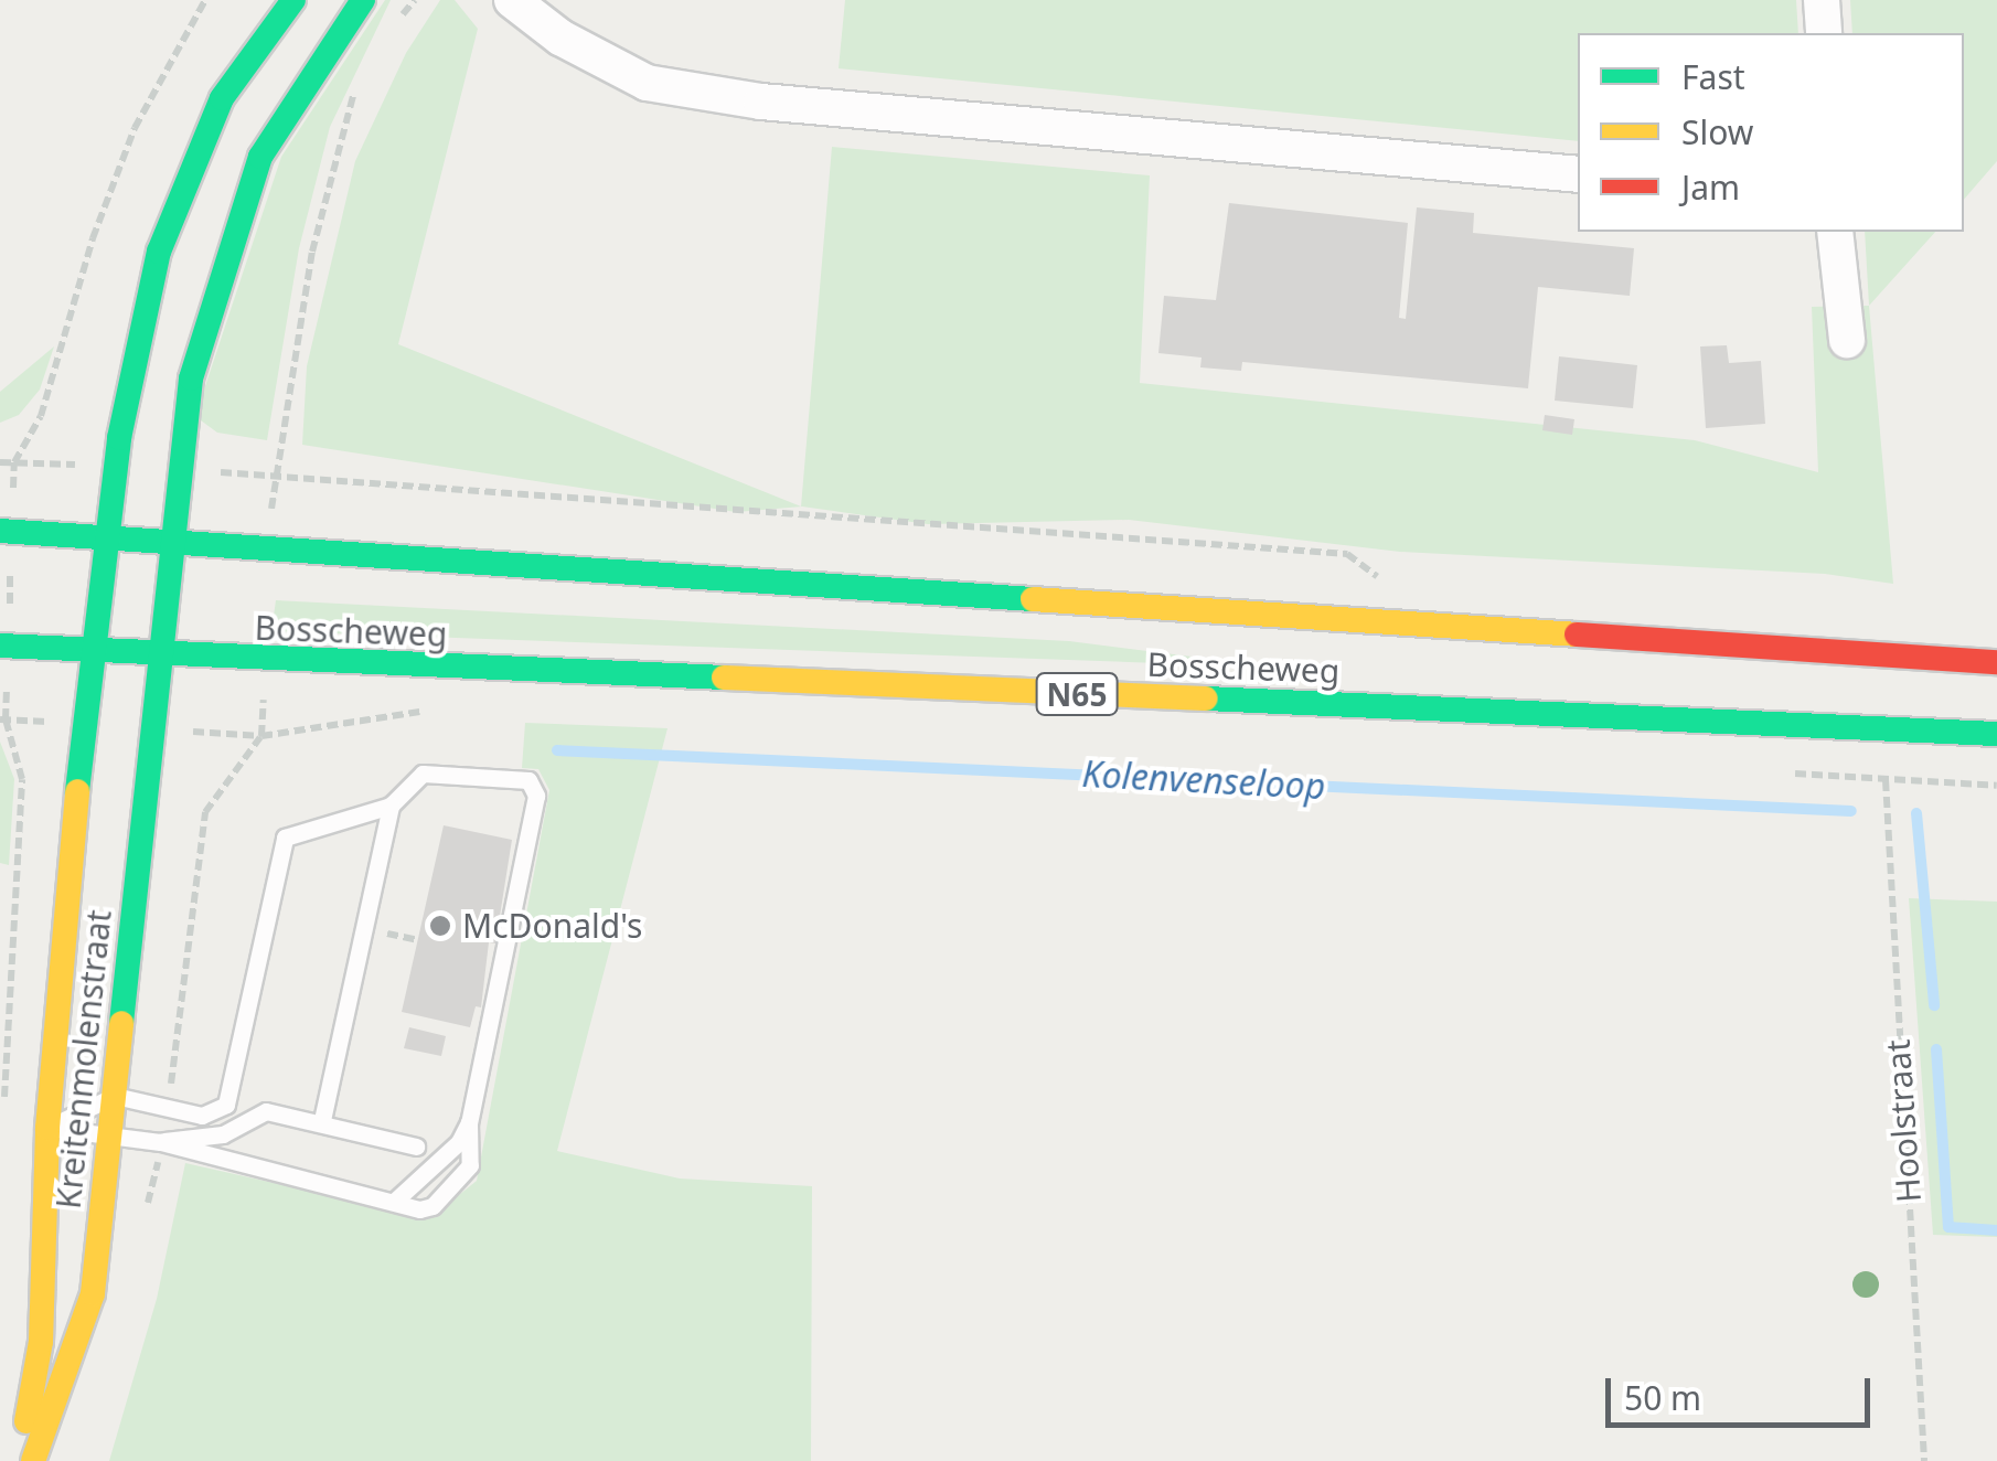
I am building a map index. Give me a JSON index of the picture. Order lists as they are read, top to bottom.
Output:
{
  "streets": {
    "main road": ["Bosscheweg", "N65", "Kreitenmolenstraat"],
    "path": ["Hoolstraat"]
  },
  "crossings": [
    ["Bosscheweg", "N65"],
    ["Bosscheweg", "Kreitenmolenstraat"],
    ["N65", "Kreitenmolenstraat"]
  ],
  "water": ["Kolenvenseloop"],
  "places": ["McDonald's"],
  "legend": ["Fast", "Slow", "Jam"],
  "scale_bar": "50 m"
}
